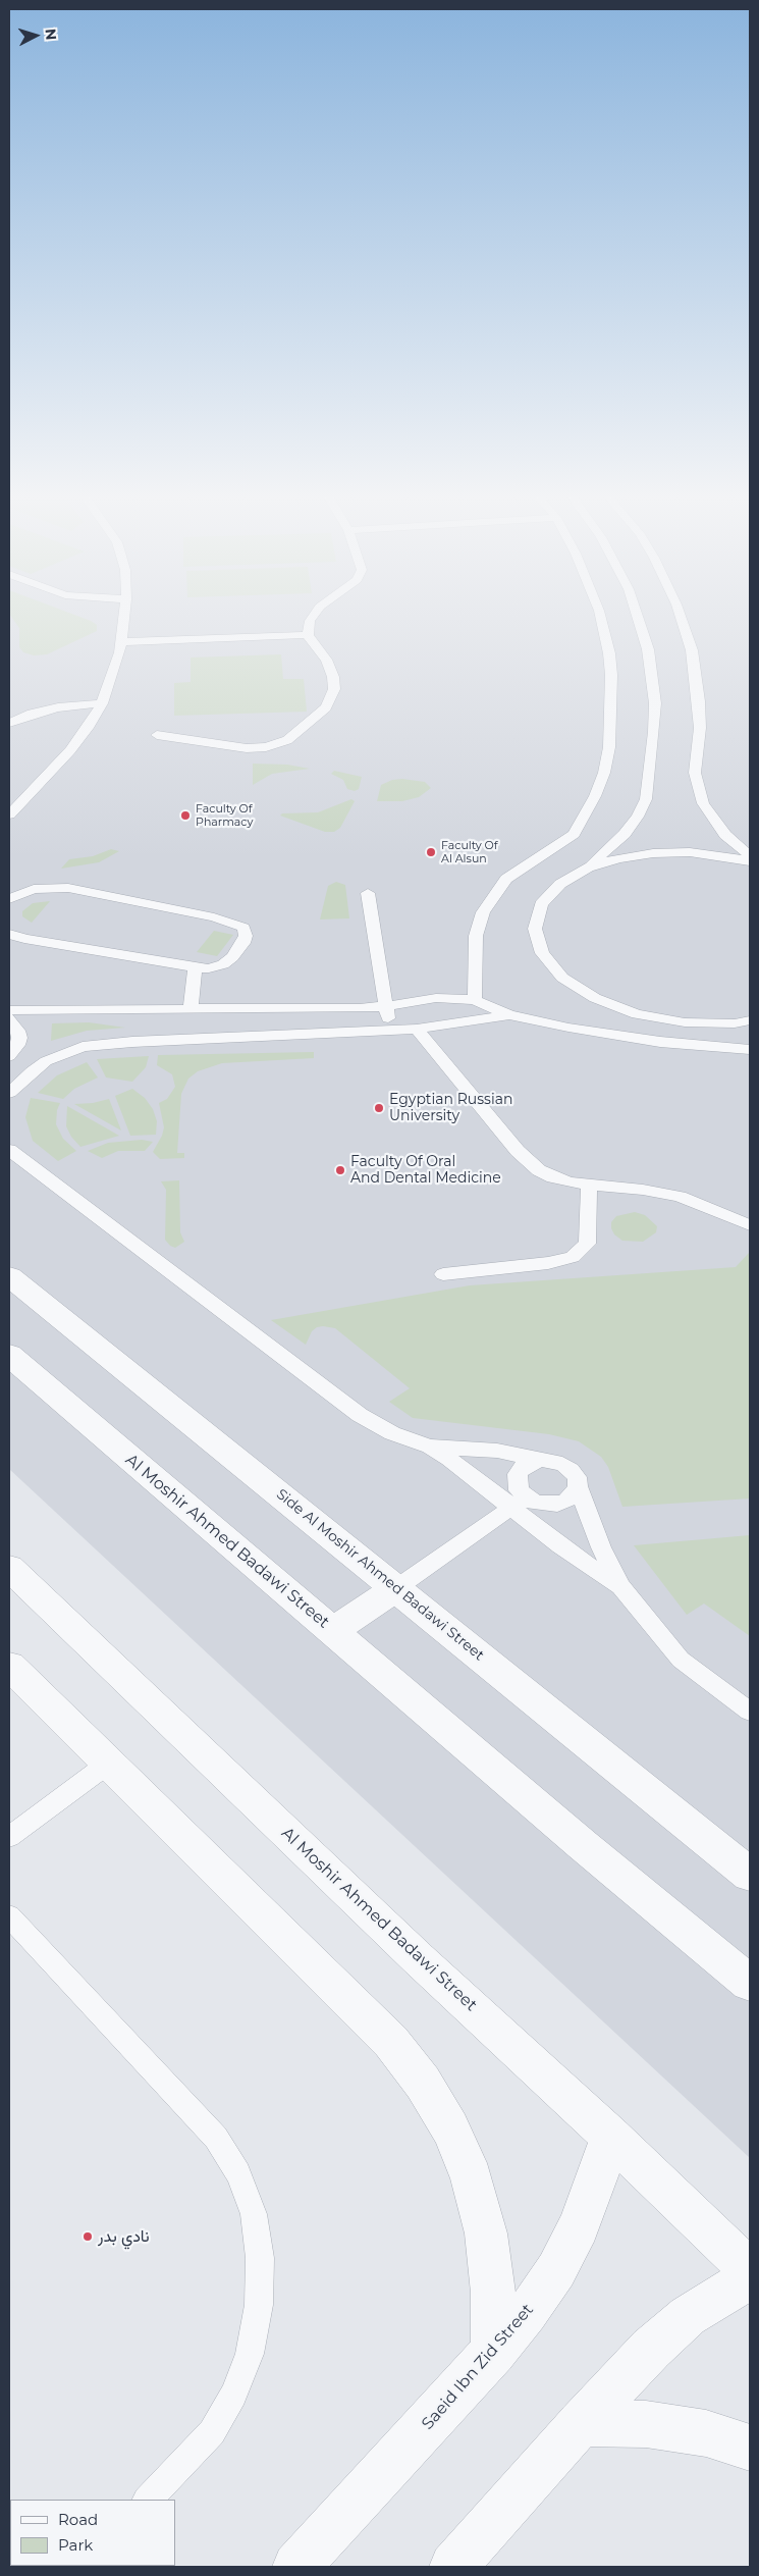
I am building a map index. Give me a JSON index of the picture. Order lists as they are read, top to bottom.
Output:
{
  "streets": {
    "street": ["Al Moshir Ahmed Badawi Street", "Side Al Moshir Ahmed Badawi Street", "Saeid Ibn Zid Street"]
  },
  "crossings": [
    ["Al Moshir Ahmed Badawi Street", "Saeid Ibn Zid Street"]
  ],
  "places": [
    "Faculty Of Pharmacy",
    "Faculty Of Al Alsun",
    "Egyptian Russian University",
    "Faculty Of Oral And Dental Medicine",
    "نادي بدر"
  ],
  "legend": ["Road", "Park"],
  "north": "right"
}
